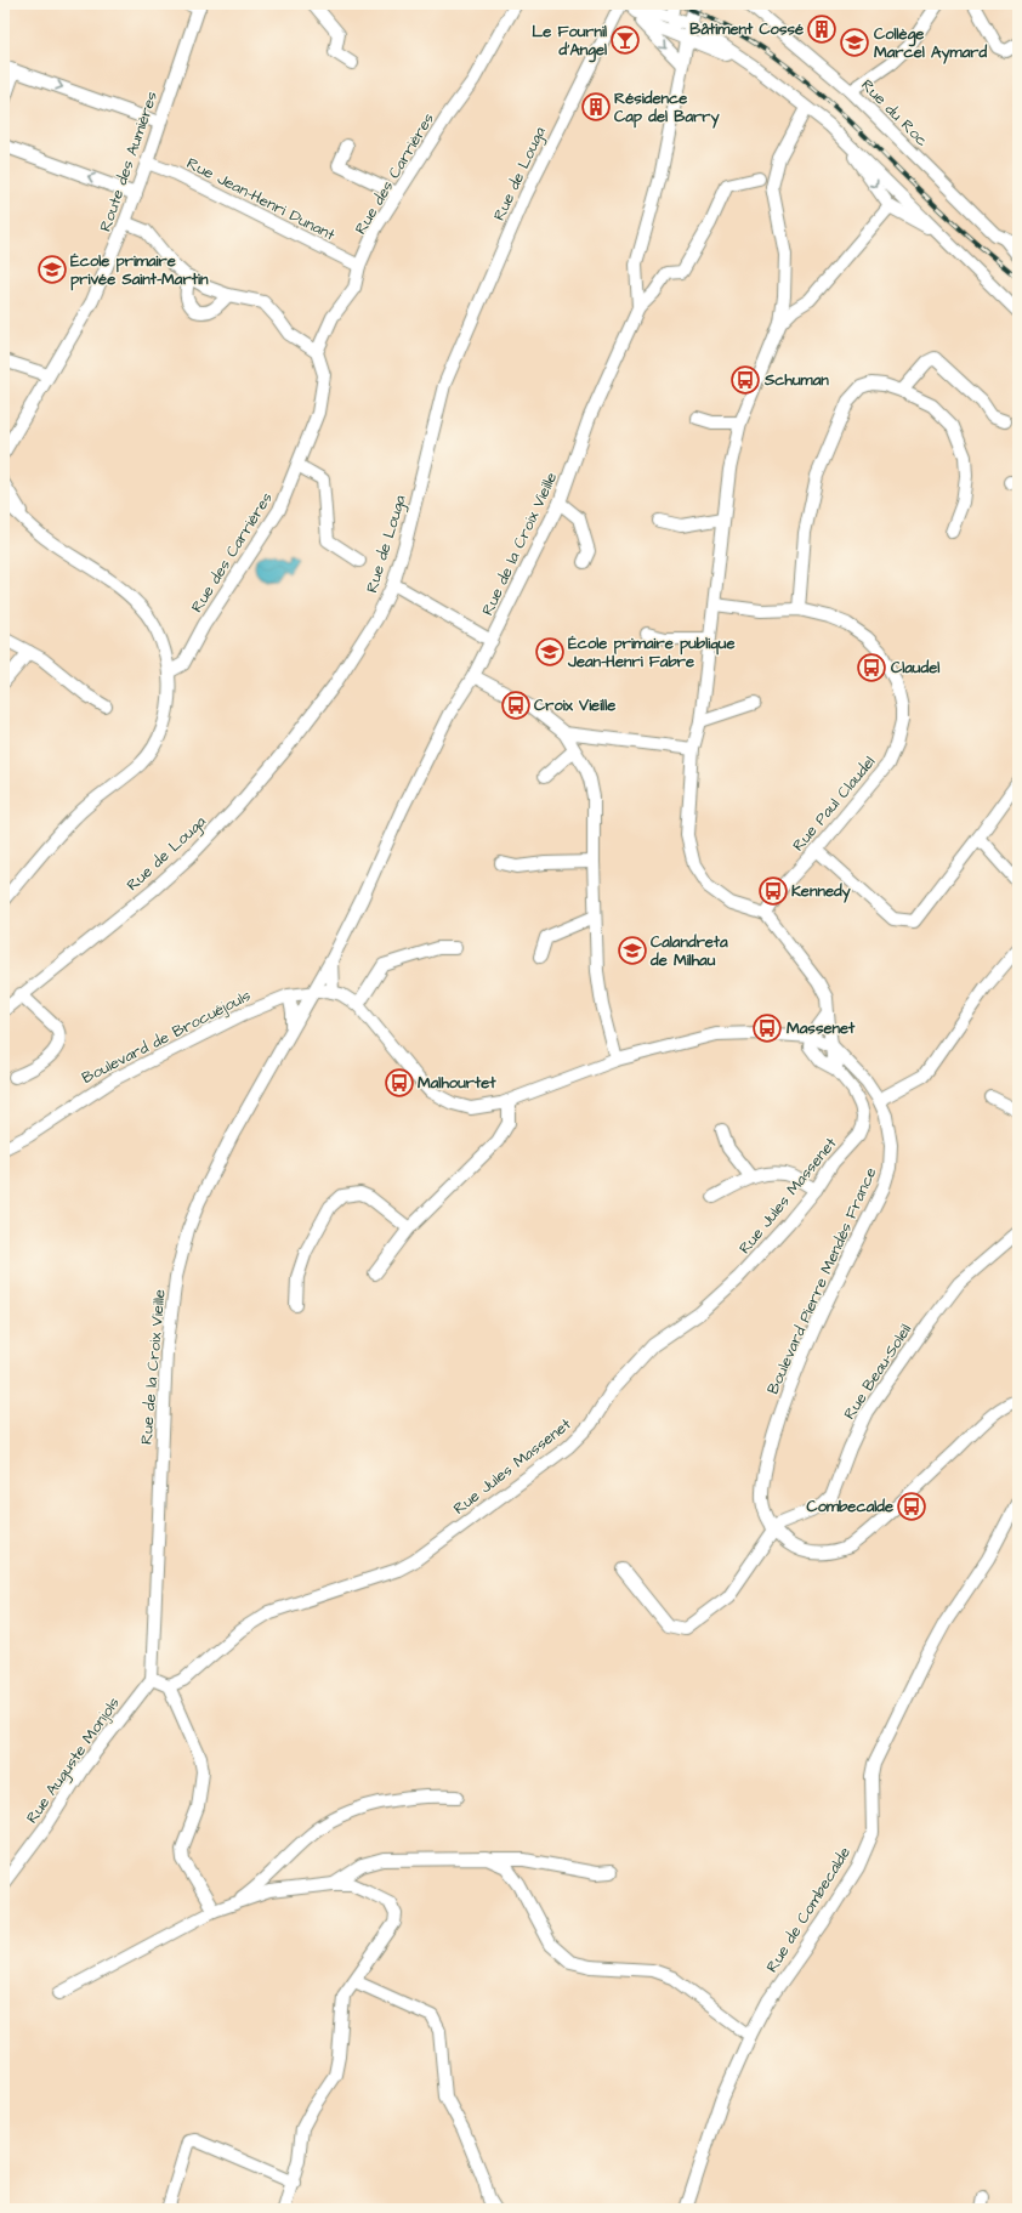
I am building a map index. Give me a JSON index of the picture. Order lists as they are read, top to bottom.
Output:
{
  "streets": {
    "street": [
      "Rue du Roc",
      "Route des Aumières",
      "Rue des Carrières",
      "Rue de Louga",
      "Rue Jean-Henri Dunant",
      "Rue de la Croix Vieille",
      "Rue Paul Claudel",
      "Boulevard de Brocuéjouls",
      "Rue Jules Massenet",
      "Boulevard Pierre Mendès France",
      "Rue Beau-Soleil",
      "Rue Auguste Monjols",
      "Rue de Combecalde"
    ]
  },
  "crossings": [
    ["Route des Aumières", "Rue Jean-Henri Dunant"],
    ["Rue des Carrières", "Rue Jean-Henri Dunant"],
    ["Rue de la Croix Vieille", "Boulevard de Brocuéjouls"],
    ["Rue de la Croix Vieille", "Rue Auguste Monjols"],
    ["Rue Paul Claudel", "Rue Jules Massenet"],
    ["Rue Jules Massenet", "Boulevard Pierre Mendès France"],
    ["Boulevard Pierre Mendès France", "Rue Beau-Soleil"]
  ],
  "places": {
    "building": ["Bâtiment Cossé", "Résidence Cap del Barry"],
    "bar": ["Le Fournil d'Angel"],
    "school or university": [
      "Collège Marcel Aymard",
      "École primaire privée Saint-Martin",
      "École primaire publique Jean-Henri Fabre",
      "Calandreta de Milhau"
    ],
    "bus stop": [
      "Schuman",
      "Claudel",
      "Croix Vieille",
      "Kennedy",
      "Massenet",
      "Malhourtet",
      "Combecalde"
    ]
  }
}
